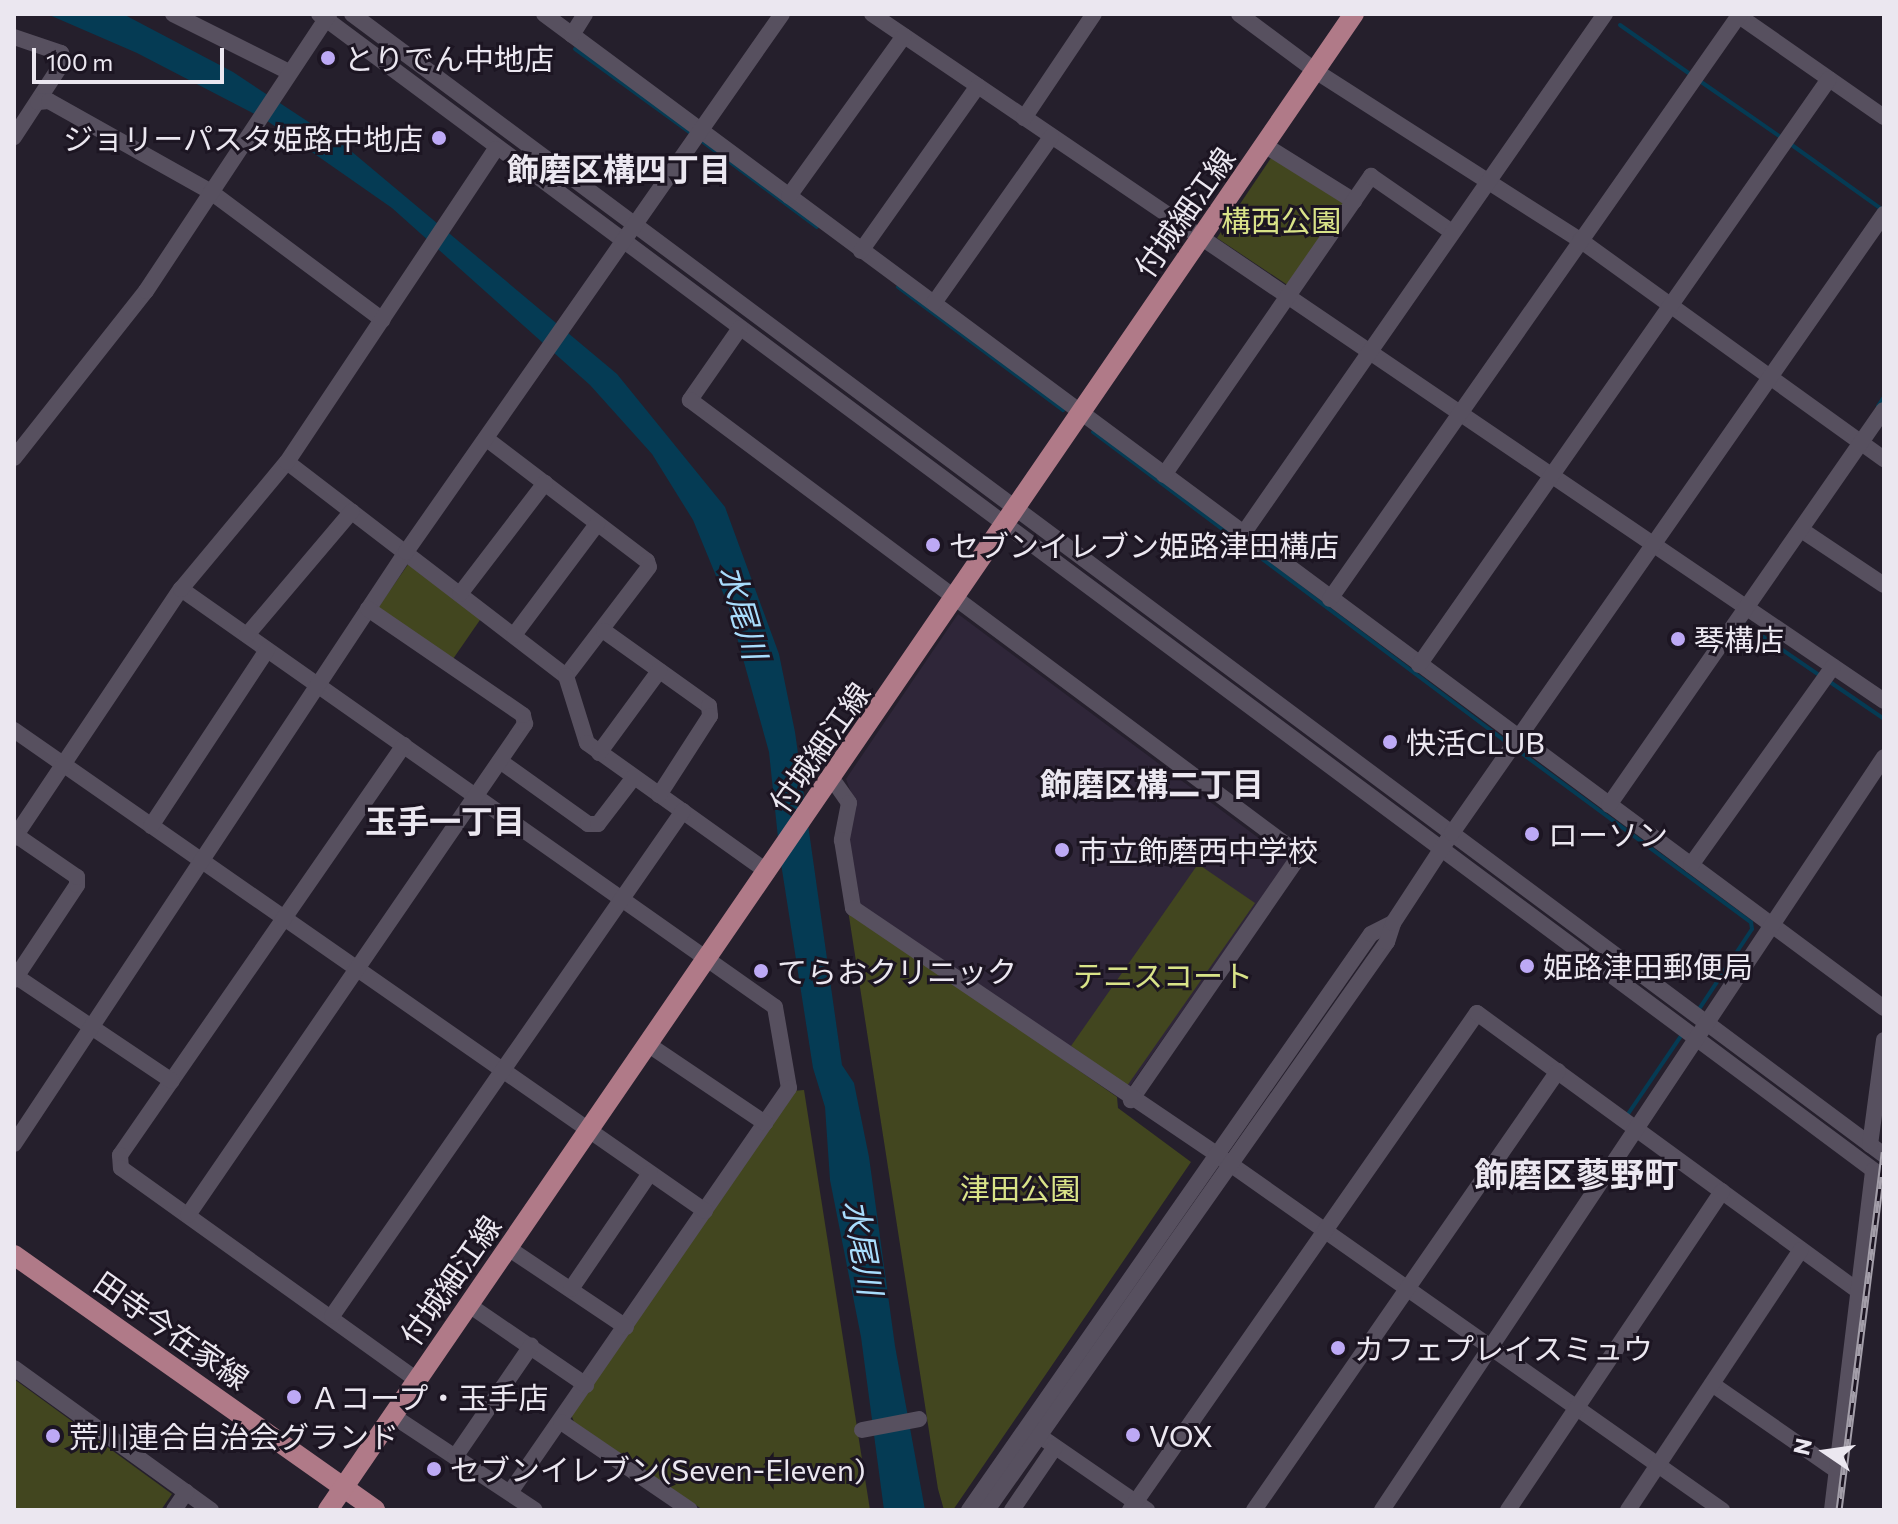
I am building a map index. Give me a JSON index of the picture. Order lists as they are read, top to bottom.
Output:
{
  "streets": {
    "main road": ["付城細江線", "田寺今在家線"]
  },
  "crossings": [
    ["付城細江線", "田寺今在家線"]
  ],
  "districts": [
    "飾磨区構四丁目",
    "飾磨区構二丁目",
    "玉手一丁目",
    "飾磨区蓼野町"
  ],
  "water": ["水尾川"],
  "parks": ["構西公園", "テニスコート", "津田公園"],
  "places": [
    "とりでん中地店",
    "ジョリーパスタ姫路中地店",
    "セブンイレブン姫路津田構店",
    "琴構店",
    "快活CLUB",
    "ローソン",
    "市立飾磨西中学校",
    "姫路津田郵便局",
    "てらおクリニック",
    "カフェプレイスミュウ",
    "Ａコープ・玉手店",
    "VOX",
    "荒川連合自治会グランド",
    "セブンイレブン(Seven-Eleven)"
  ],
  "scale_bar": "100 m",
  "north": "left"
}
